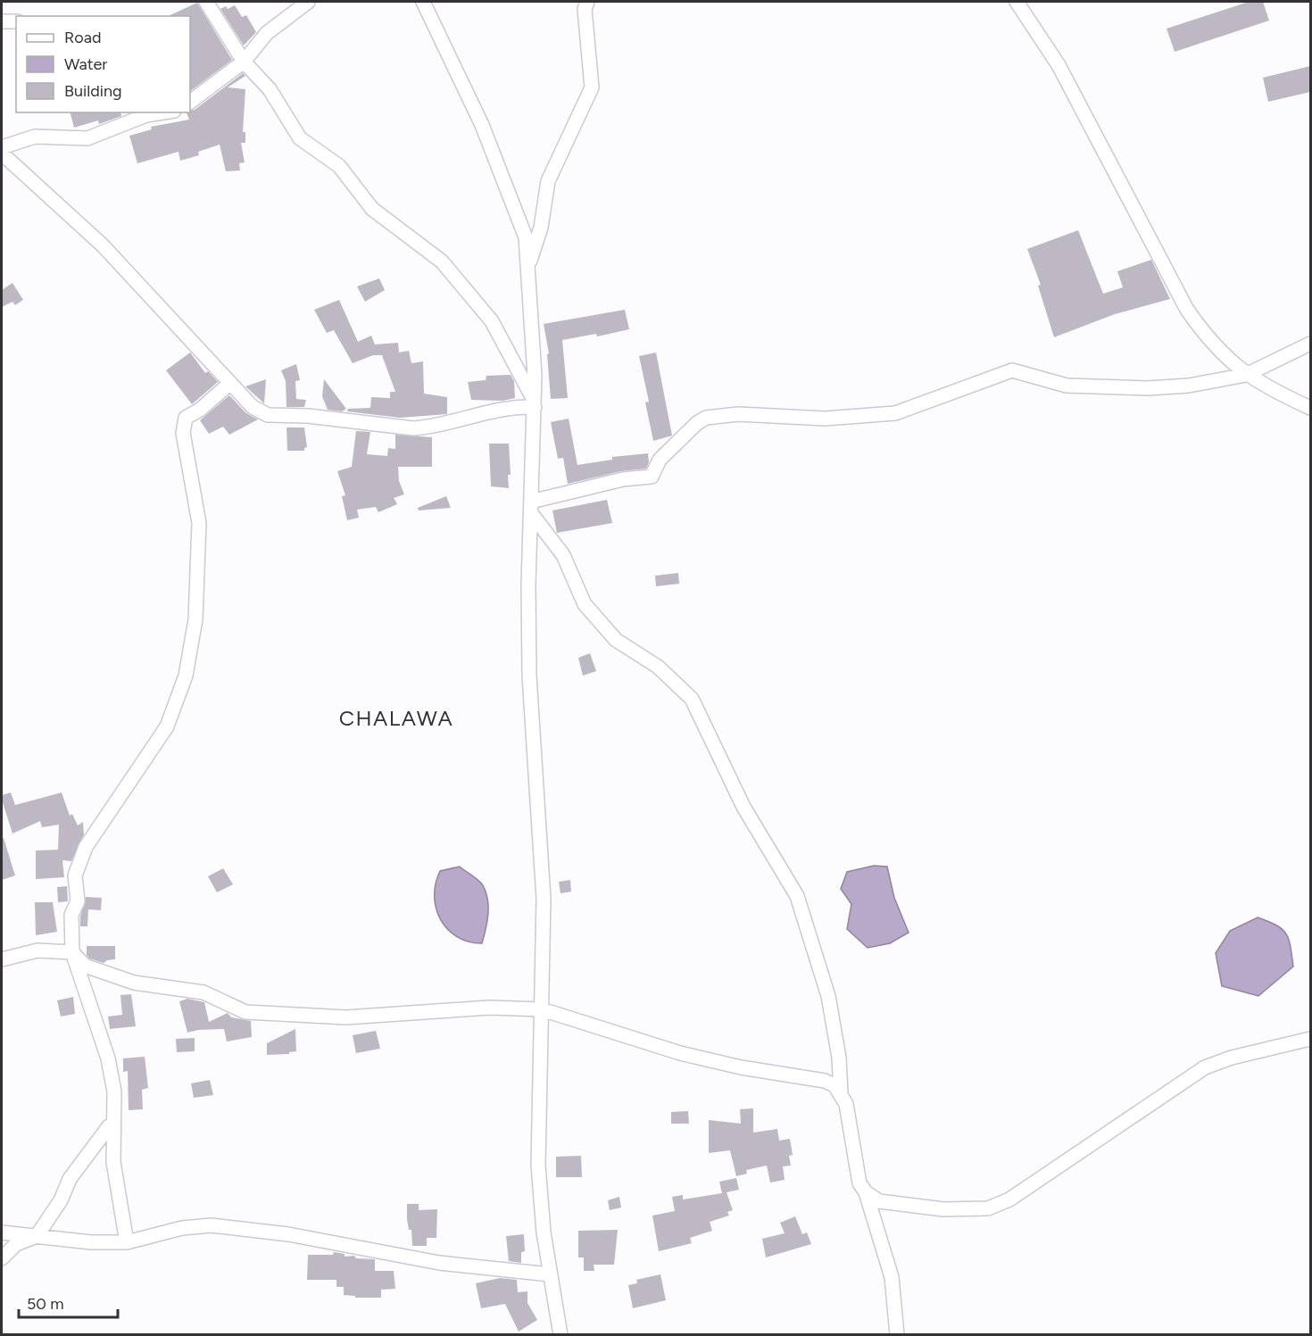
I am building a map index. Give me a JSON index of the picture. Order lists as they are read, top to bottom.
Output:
{
  "districts": ["CHALAWA"],
  "legend": ["Road", "Water", "Building"],
  "scale_bar": "50 m"
}
